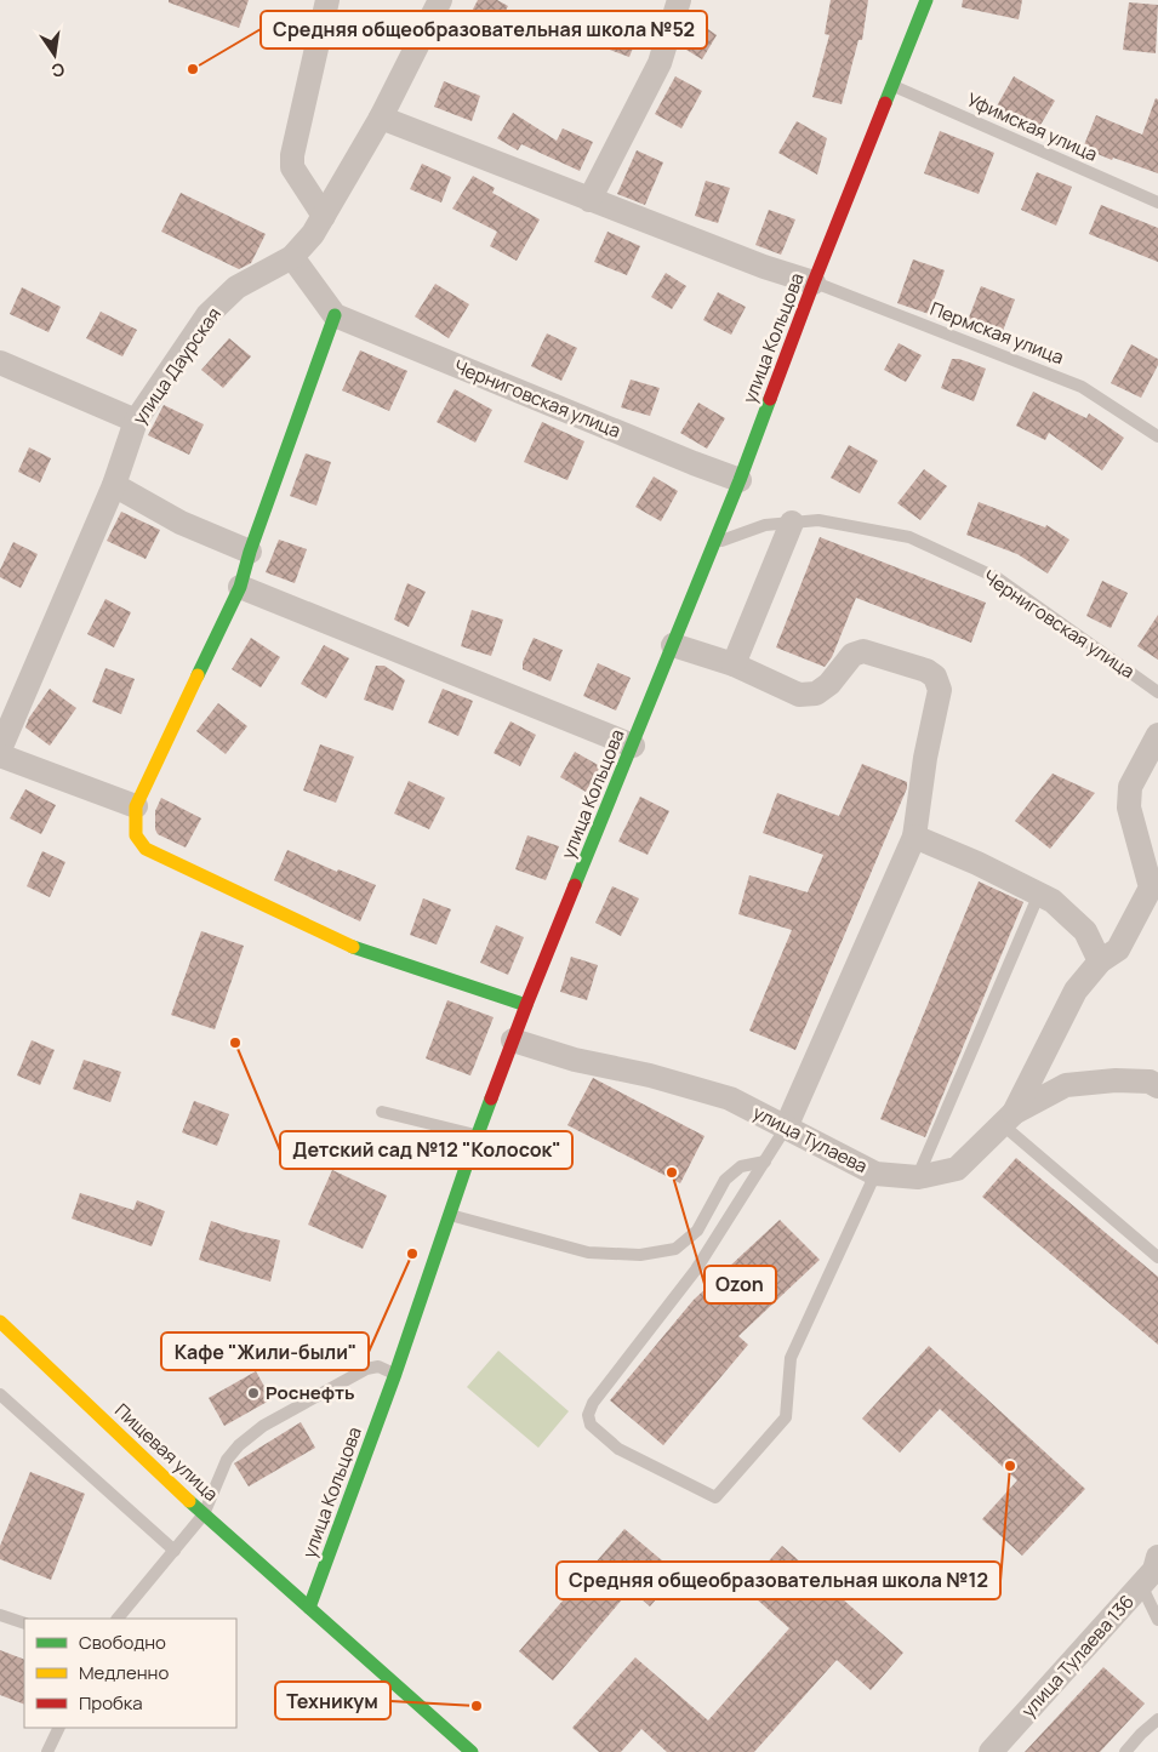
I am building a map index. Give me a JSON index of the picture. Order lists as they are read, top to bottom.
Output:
{
  "streets": {
    "main road": ["улица Кольцова", "Пищевая улица"],
    "street": [
      "улица Даурская",
      "Черниговская улица",
      "улица Тулаева",
      "улица Тулаева 136"
    ],
    "lane": ["Уфимская улица", "Пермская улица"]
  },
  "crossings": [
    ["Уфимская улица", "улица Кольцова"],
    ["Пермская улица", "улица Кольцова"],
    ["улица Кольцова", "Черниговская улица"],
    ["улица Кольцова", "улица Тулаева"],
    ["улица Кольцова", "Пищевая улица"]
  ],
  "places": [
    "Средняя общеобразовательная школа №52",
    "Детский сад №12 \"Колосок\"",
    "Ozon",
    "Кафе \"Жили-были\"",
    "Роснефть",
    "Средняя общеобразовательная школа №12",
    "Техникум"
  ],
  "legend": ["Свободно", "Медленно", "Пробка"],
  "north": "bottom"
}
